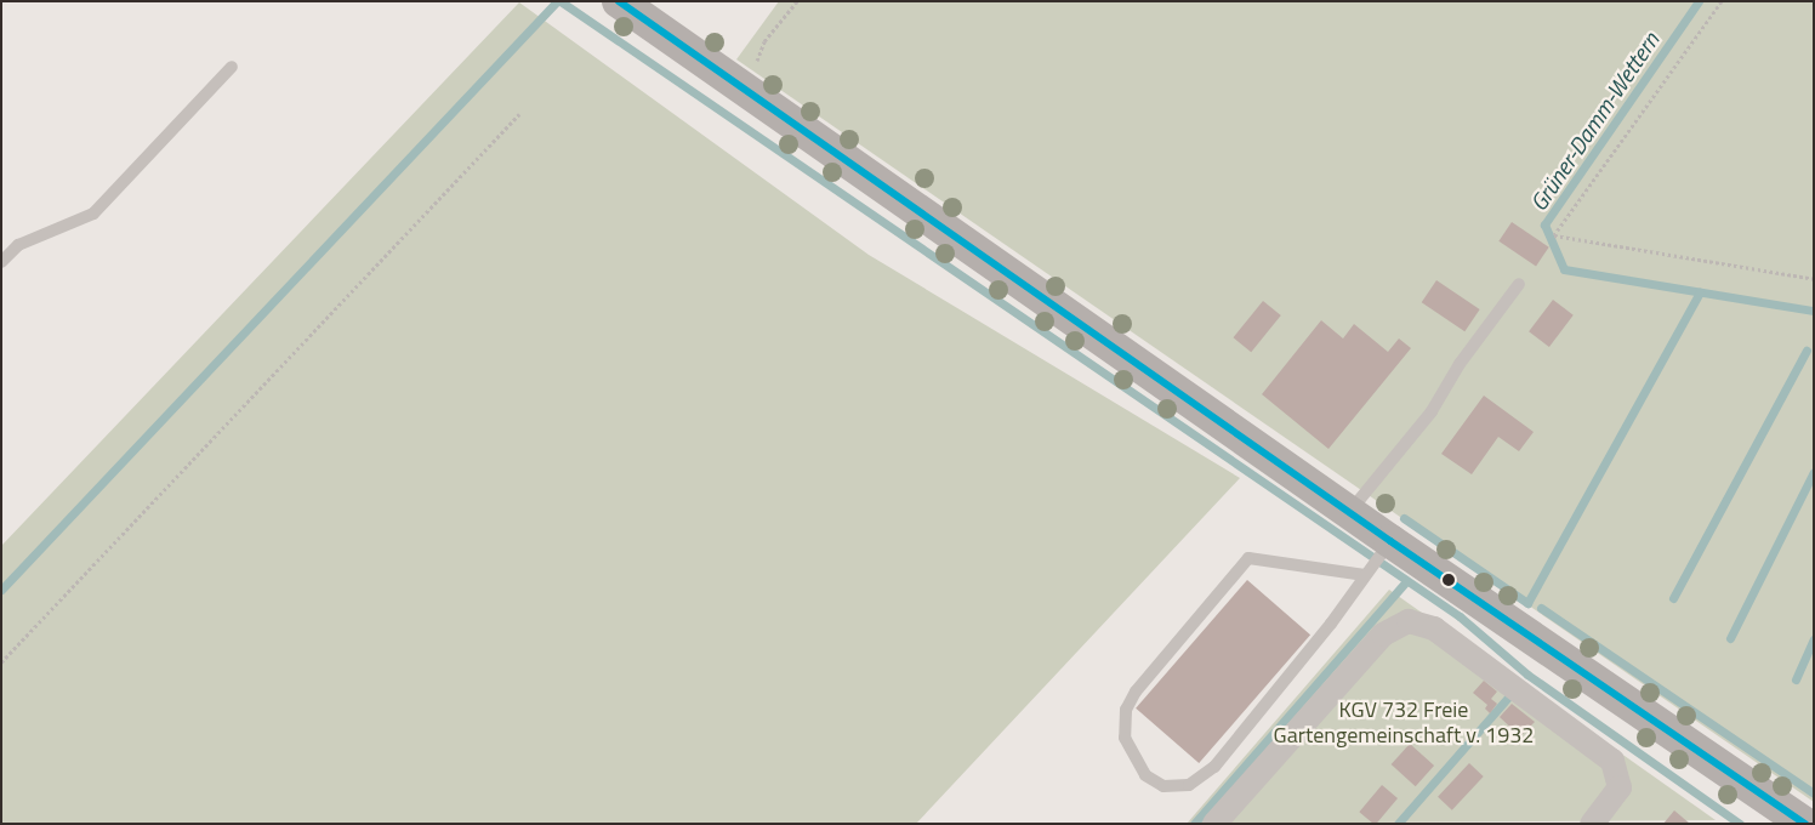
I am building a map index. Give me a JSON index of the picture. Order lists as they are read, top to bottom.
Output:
{
  "water": ["Grüner-Damm-Wettern"],
  "parks": ["KGV 732 Freie Gartengemeinschaft v. 1932"]
}
